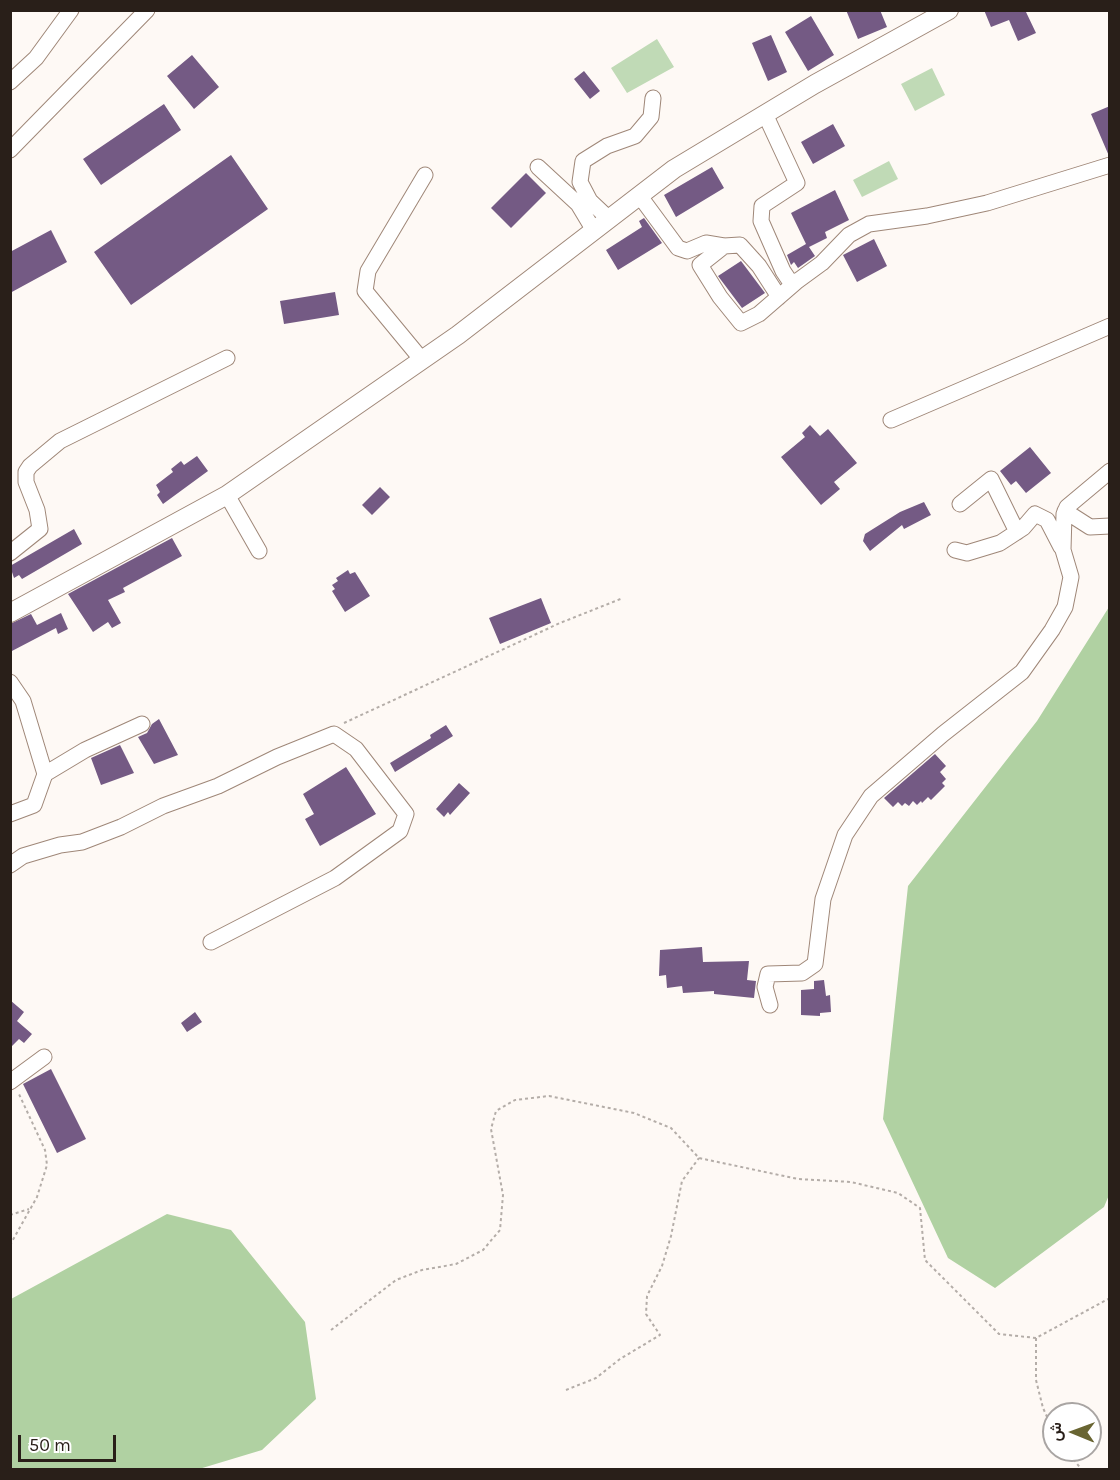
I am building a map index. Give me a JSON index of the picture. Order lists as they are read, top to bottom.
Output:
{
  "scale_bar": "50 m",
  "north": "left"
}
